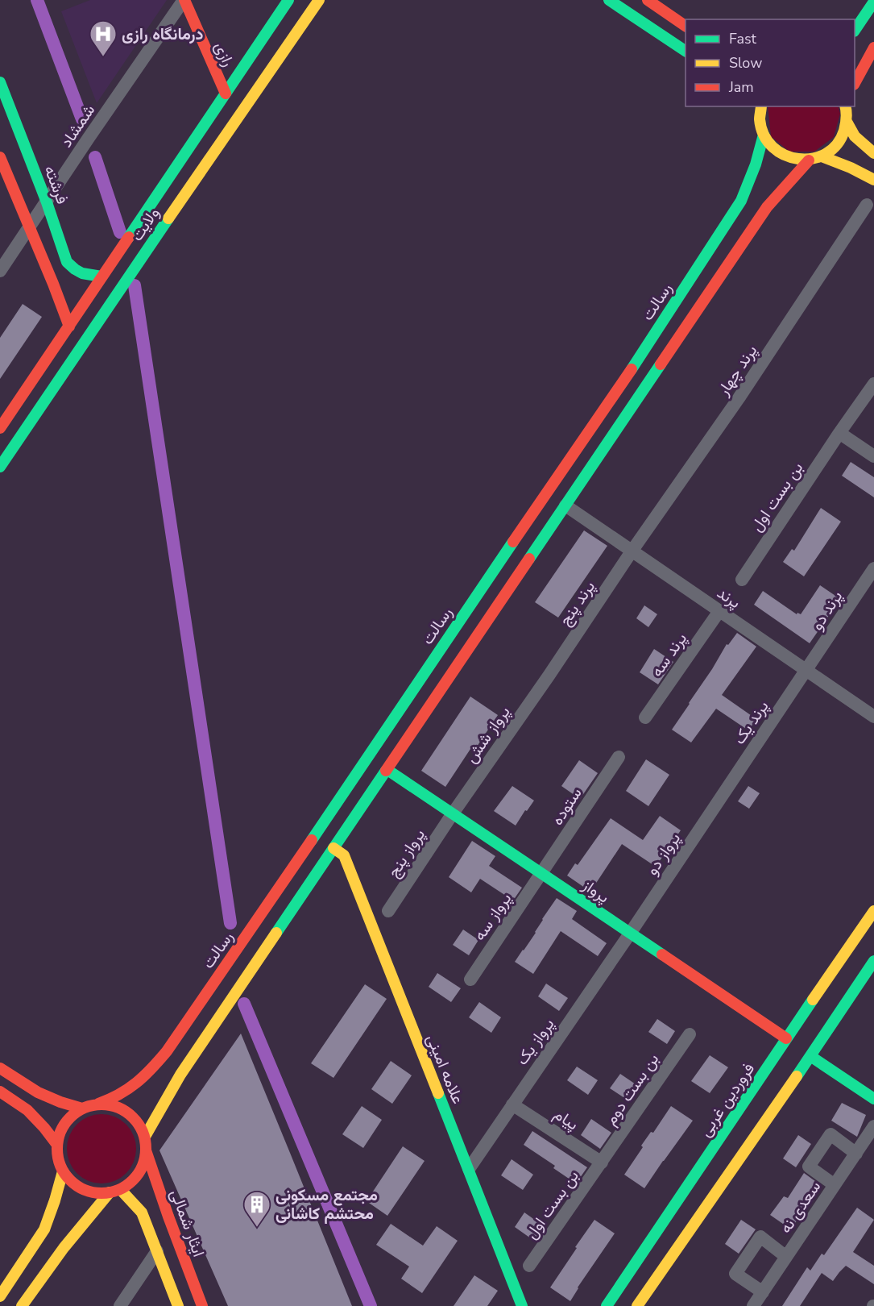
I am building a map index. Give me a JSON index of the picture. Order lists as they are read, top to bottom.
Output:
{
  "streets": {
    "street": [
      "رازی",
      "شمشاد",
      "فرشته",
      "ولایت",
      "رسالت",
      "پرند چهار",
      "بن بست اول",
      "پرند",
      "پرند پنج",
      "پرند دو",
      "پرند سه",
      "پرند یک",
      "پرواز شش",
      "ستوده",
      "پرواز پنج",
      "پرواز دو",
      "پرواز",
      "پرواز سه",
      "پرواز یک",
      "علامه امینی",
      "بن بست دوم",
      "فروردین غربی",
      "پیام",
      "سعدی نه",
      "ایثار شمالی"
    ]
  },
  "crossings": [
    ["رازی", "شمشاد"],
    ["رازی", "ولایت"],
    ["شمشاد", "فرشته"],
    ["فرشته", "ولایت"],
    ["رسالت", "ایثار شمالی"],
    ["پرند چهار", "پرند"],
    ["پرند چهار", "پرند پنج"],
    ["بن بست اول", "بن بست دوم"],
    ["بن بست اول", "پیام"],
    ["پرند", "پرند پنج"],
    ["پرند", "پرند دو"],
    ["پرند", "پرند سه"],
    ["پرند", "پرند یک"],
    ["پرند پنج", "پرواز شش"],
    ["پرند دو", "پرند یک"],
    ["پرند یک", "پرواز دو"],
    ["پرواز شش", "پرواز پنج"],
    ["پرواز شش", "پرواز"],
    ["ستوده", "پرواز"],
    ["ستوده", "پرواز سه"],
    ["پرواز پنج", "پرواز"],
    ["پرواز دو", "پرواز"],
    ["پرواز دو", "پرواز یک"],
    ["پرواز", "پرواز سه"],
    ["پرواز", "پرواز یک"],
    ["پرواز", "فروردین غربی"],
    ["پرواز یک", "علامه امینی"],
    ["پرواز یک", "پیام"],
    ["بن بست دوم", "پیام"]
  ],
  "places": {
    "hospital": ["درمانگاه رازی"],
    "building": ["مجتمع مسکونی محتشم کاشانی"]
  },
  "legend": ["Fast", "Slow", "Jam"]
}
